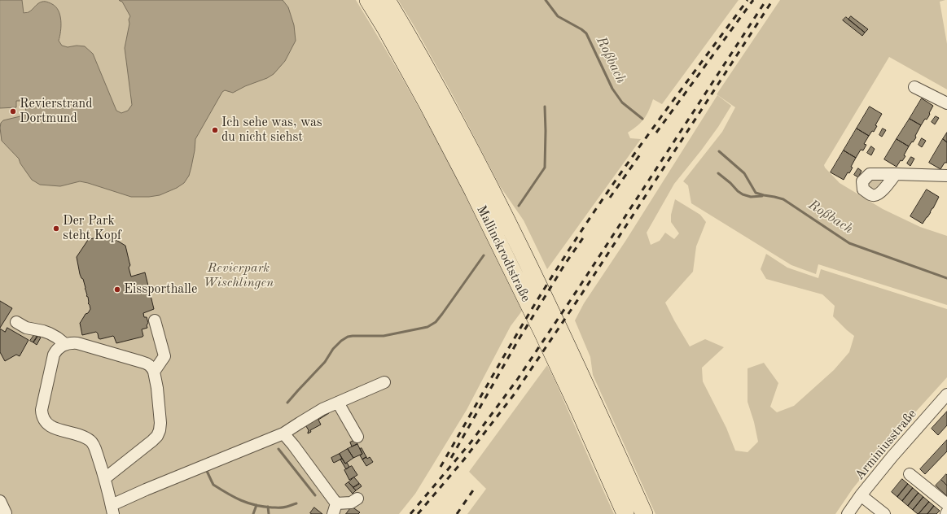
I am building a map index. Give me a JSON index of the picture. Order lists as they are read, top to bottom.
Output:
{
  "streets": {
    "highway": ["Mallinckrodtstraße"],
    "street": ["Arminiusstraße"]
  },
  "water": ["Roßbach"],
  "parks": ["Revierpark Wischlingen"],
  "places": [
    "Revierstrand Dortmund",
    "Ich sehe was, was du nicht siehst",
    "Der Park steht Kopf",
    "Eissporthalle"
  ]
}
